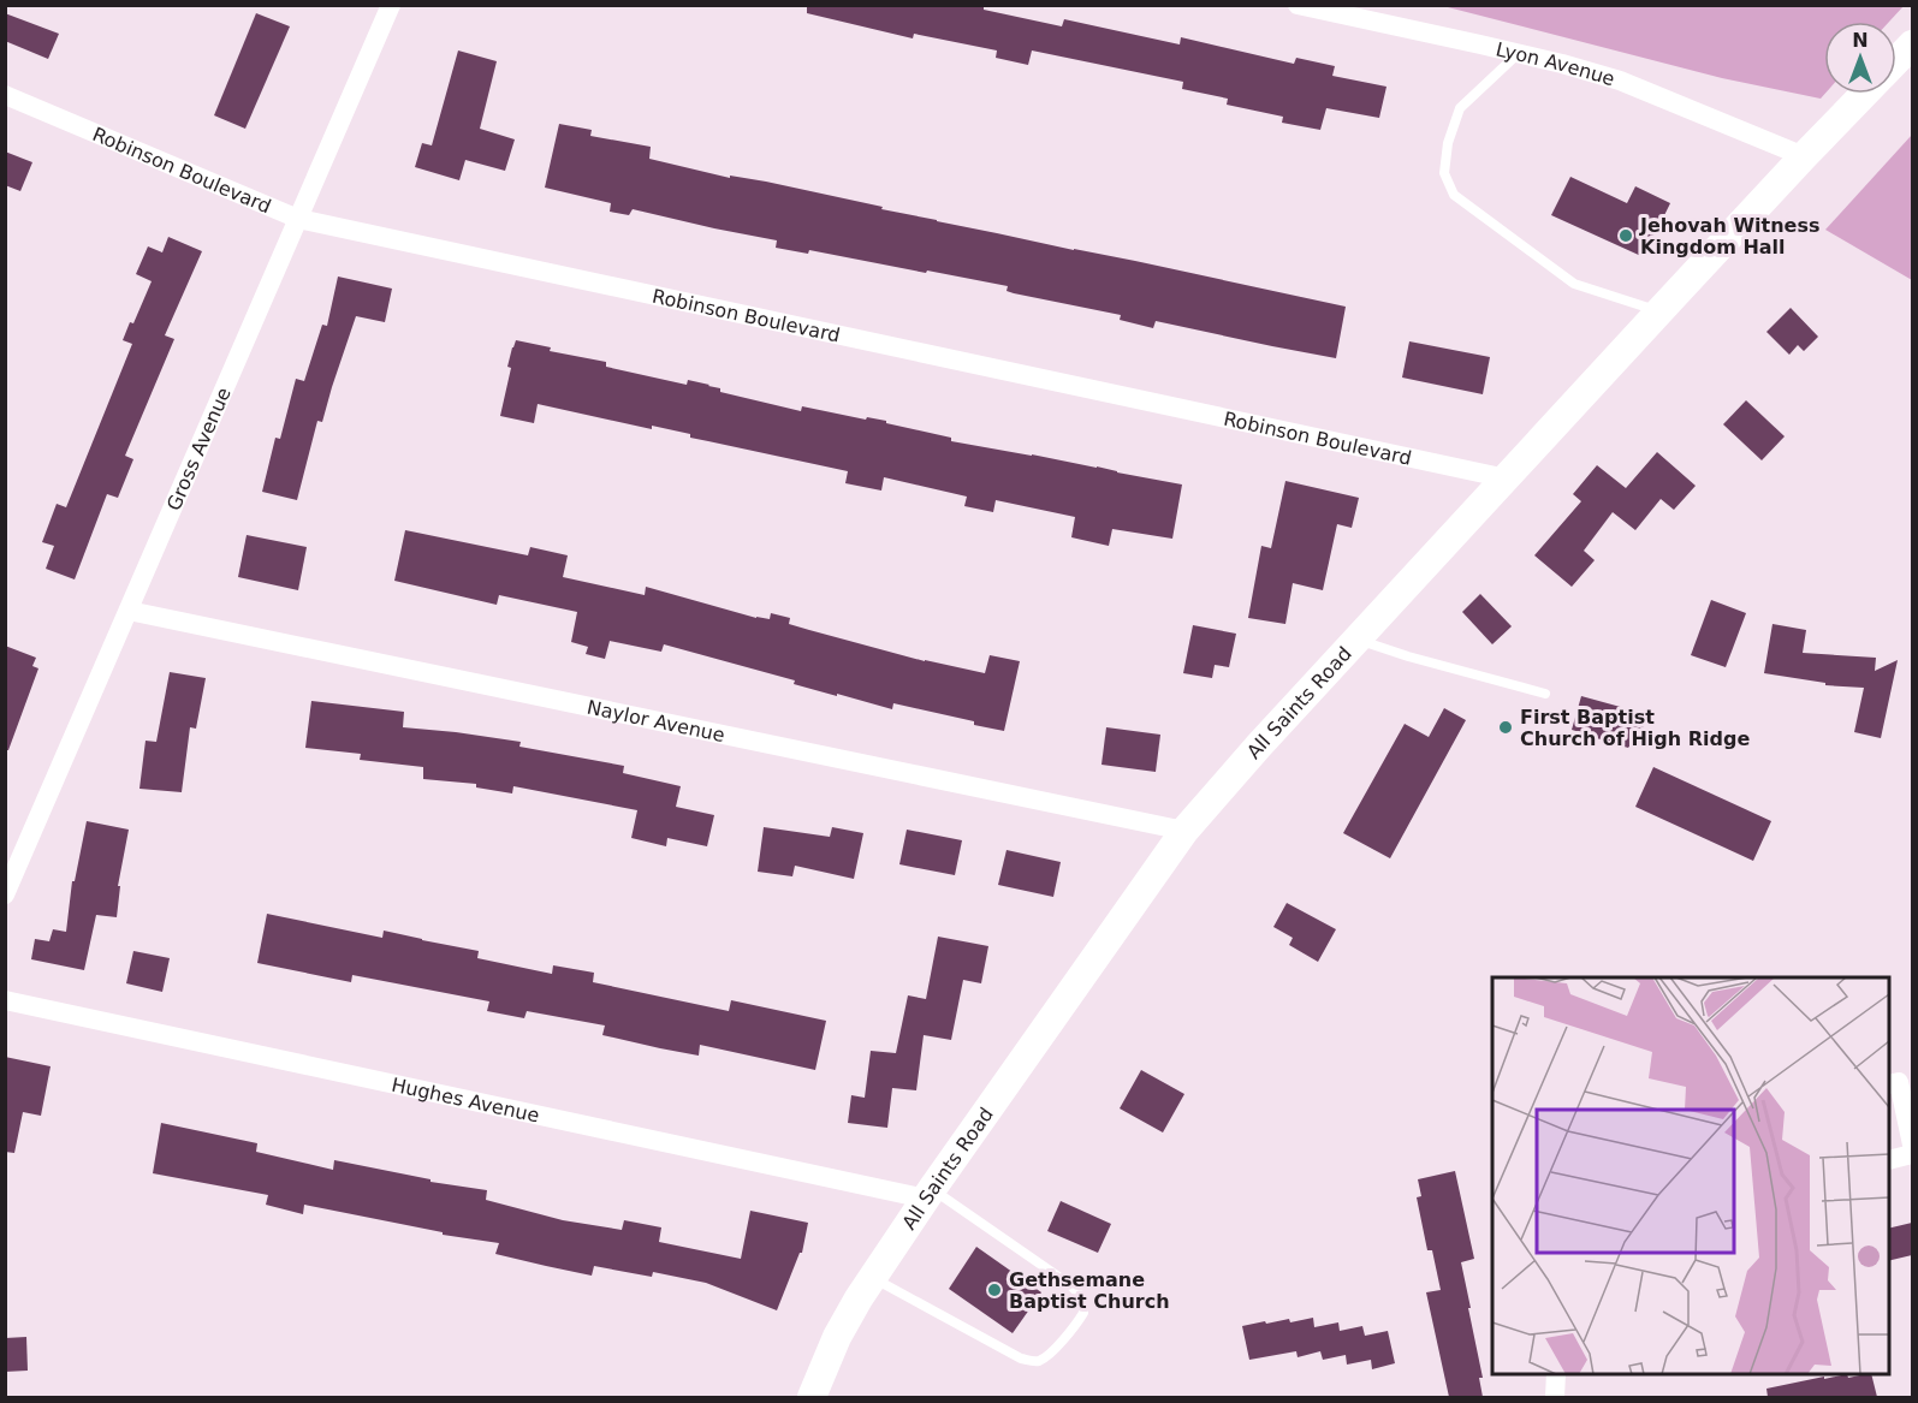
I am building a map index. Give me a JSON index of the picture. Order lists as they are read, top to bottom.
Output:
{
  "streets": {
    "street": [
      "Lyon Avenue",
      "Robinson Boulevard",
      "Gross Avenue",
      "All Saints Road",
      "Naylor Avenue",
      "Hughes Avenue"
    ]
  },
  "crossings": [
    ["Lyon Avenue", "All Saints Road"],
    ["Robinson Boulevard", "Gross Avenue"],
    ["Robinson Boulevard", "All Saints Road"],
    ["Gross Avenue", "Naylor Avenue"],
    ["All Saints Road", "Naylor Avenue"],
    ["All Saints Road", "Hughes Avenue"]
  ],
  "places": ["Jehovah Witness Kingdom Hall", "First Baptist Church of High Ridge", "Gethsemane Baptist Church"],
  "north": "top"
}
